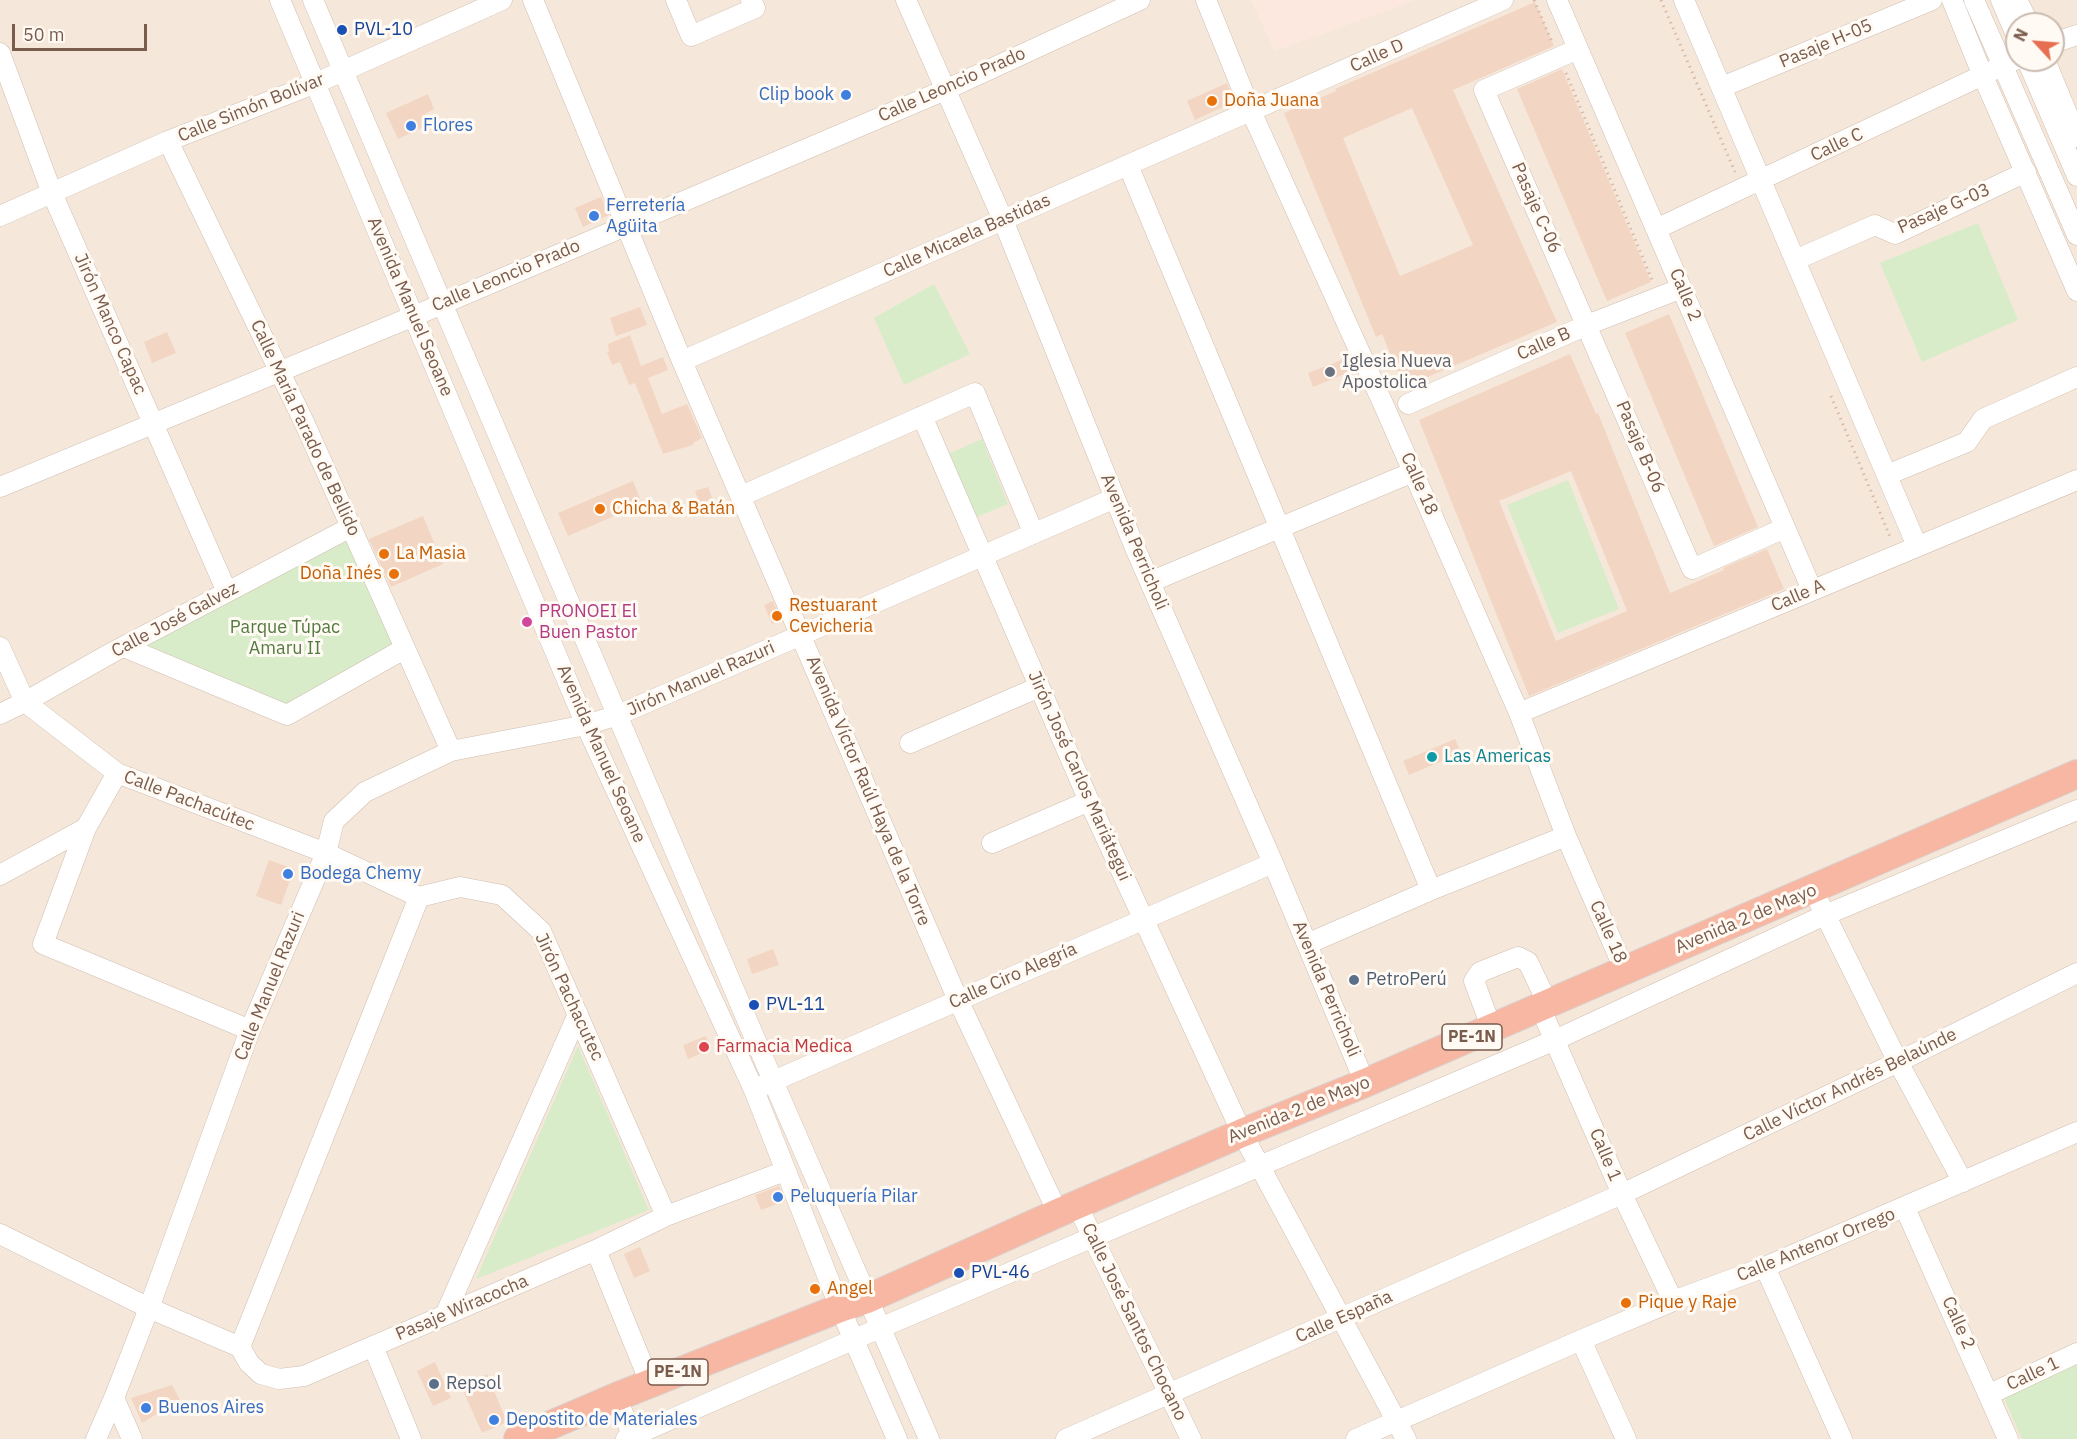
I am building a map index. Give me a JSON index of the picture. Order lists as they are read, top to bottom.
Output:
{
  "streets": {
    "highway": ["Avenida 2 de Mayo", "PE-1N"],
    "street": [
      "Pasaje H-05",
      "Calle D",
      "Calle Leoncio Prado",
      "Calle Simón Bolívar",
      "Calle C",
      "Pasaje C-06",
      "Pasaje G-03",
      "Calle Micaela Bastidas",
      "Calle 2",
      "Avenida Manuel Seoane",
      "Jirón Manco Capac",
      "Calle B",
      "Calle María Parado de Bellido",
      "Pasaje B-06",
      "Calle 18",
      "Avenida Perricholi",
      "Calle A",
      "Calle José Galvez",
      "Jirón Manuel Razuri",
      "Jirón José Carlos Mariátegui",
      "Avenida Víctor Raúl Haya de la Torre",
      "Calle Pachacútec",
      "Calle Ciro Alegría",
      "Calle Manuel Razuri",
      "Jirón Pachacutec",
      "Calle Víctor Andrés Belaúnde",
      "Calle 1",
      "Calle Antenor Orrego",
      "Pasaje Wiracocha",
      "Calle España",
      "Calle José Santos Chocano"
    ]
  },
  "crossings": [
    ["Calle D", "Calle Micaela Bastidas"],
    ["Calle D", "Calle 18"],
    ["Calle Leoncio Prado", "Avenida Manuel Seoane"],
    ["Calle Leoncio Prado", "Jirón Manco Capac"],
    ["Calle Leoncio Prado", "Calle María Parado de Bellido"],
    ["Calle Leoncio Prado", "Avenida Perricholi"],
    ["Calle Leoncio Prado", "Avenida Víctor Raúl Haya de la Torre"],
    ["Calle Simón Bolívar", "Avenida Manuel Seoane"],
    ["Calle Simón Bolívar", "Jirón Manco Capac"],
    ["Calle Simón Bolívar", "Calle María Parado de Bellido"],
    ["Calle C", "Calle 2"],
    ["Pasaje C-06", "Calle B"],
    ["Pasaje C-06", "Pasaje B-06"],
    ["Calle Micaela Bastidas", "Calle 18"],
    ["Calle Micaela Bastidas", "Avenida Perricholi"],
    ["Calle Micaela Bastidas", "Avenida Víctor Raúl Haya de la Torre"],
    ["Calle 2", "Calle B"],
    ["Calle 2", "Pasaje B-06"],
    ["Calle 2", "Calle A"],
    ["Calle 2", "Calle 1"],
    ["Calle 2", "Calle Antenor Orrego"],
    ["Avenida Manuel Seoane", "Jirón Manuel Razuri"],
    ["Avenida Manuel Seoane", "Avenida 2 de Mayo"],
    ["Avenida Manuel Seoane", "Calle Ciro Alegría"],
    ["Avenida Manuel Seoane", "Calle Manuel Razuri"],
    ["Avenida Manuel Seoane", "Pasaje Wiracocha"],
    ["Jirón Manco Capac", "Calle José Galvez"],
    ["Calle B", "Pasaje B-06"],
    ["Calle María Parado de Bellido", "Calle José Galvez"],
    ["Calle María Parado de Bellido", "Calle Manuel Razuri"],
    ["Calle 18", "Calle A"],
    ["Calle 18", "Avenida 2 de Mayo"],
    ["Avenida Perricholi", "Jirón Manuel Razuri"],
    ["Avenida Perricholi", "Avenida 2 de Mayo"],
    ["Avenida Perricholi", "Calle Ciro Alegría"],
    ["Calle José Galvez", "Calle Pachacútec"],
    ["Jirón Manuel Razuri", "Jirón José Carlos Mariátegui"],
    ["Jirón Manuel Razuri", "Avenida Víctor Raúl Haya de la Torre"],
    ["Jirón Manuel Razuri", "Calle Manuel Razuri"],
    ["Jirón José Carlos Mariátegui", "Avenida 2 de Mayo"],
    ["Jirón José Carlos Mariátegui", "Calle Ciro Alegría"],
    ["Jirón José Carlos Mariátegui", "Calle Antenor Orrego"],
    ["Jirón José Carlos Mariátegui", "Calle España"],
    ["Avenida Víctor Raúl Haya de la Torre", "Avenida 2 de Mayo"],
    ["Avenida Víctor Raúl Haya de la Torre", "Calle Ciro Alegría"],
    ["Avenida Víctor Raúl Haya de la Torre", "Calle José Santos Chocano"],
    ["Calle Pachacútec", "Calle Manuel Razuri"],
    ["Avenida 2 de Mayo", "Calle 1"],
    ["Avenida 2 de Mayo", "Calle José Santos Chocano"],
    ["Jirón Pachacutec", "Pasaje Wiracocha"],
    ["Calle Víctor Andrés Belaúnde", "Calle 1"],
    ["Calle Víctor Andrés Belaúnde", "Calle España"],
    ["Calle 1", "Calle Antenor Orrego"],
    ["Calle 1", "Calle España"],
    ["Calle España", "Calle José Santos Chocano"]
  ],
  "parks": ["Parque Túpac Amaru II"],
  "places": [
    "PVL-10",
    "Clip book",
    "Doña Juana",
    "Flores",
    "Ferretería Agüita",
    "Iglesia Nueva Apostolica",
    "Chicha & Batán",
    "La Masia",
    "Doña Inés",
    "Restuarant Cevicheria",
    "PRONOEI El Buen Pastor",
    "Las Americas",
    "Bodega Chemy",
    "PetroPerú",
    "PVL-11",
    "Farmacia Medica",
    "Peluquería Pilar",
    "PVL-46",
    "Angel",
    "Pique y Raje",
    "Repsol",
    "Buenos Aires",
    "Depostito de Materiales"
  ],
  "scale_bar": "50 m",
  "north": "top left"
}
